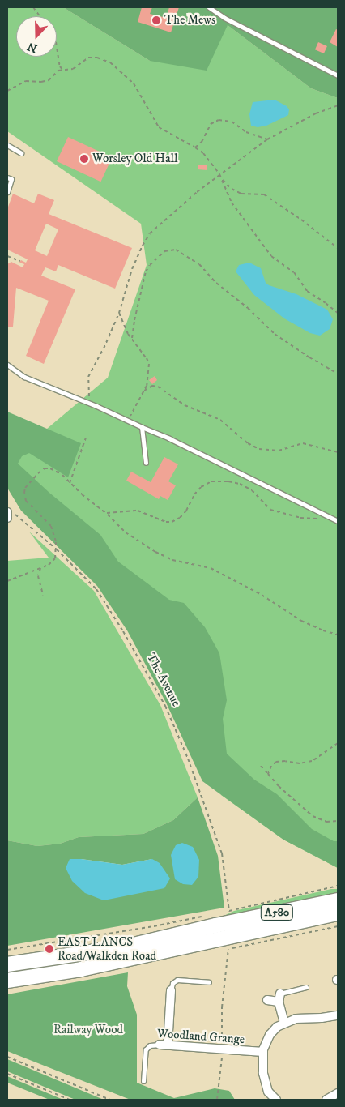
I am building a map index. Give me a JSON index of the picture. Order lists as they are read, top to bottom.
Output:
{
  "streets": {
    "highway": ["A580"],
    "street": ["Woodland Grange"],
    "path": ["The Avenue"]
  },
  "parks": ["Railway Wood"],
  "places": ["The Mews", "Worsley Old Hall", "EAST LANCS Road/Walkden Road"],
  "north": "bottom"
}
